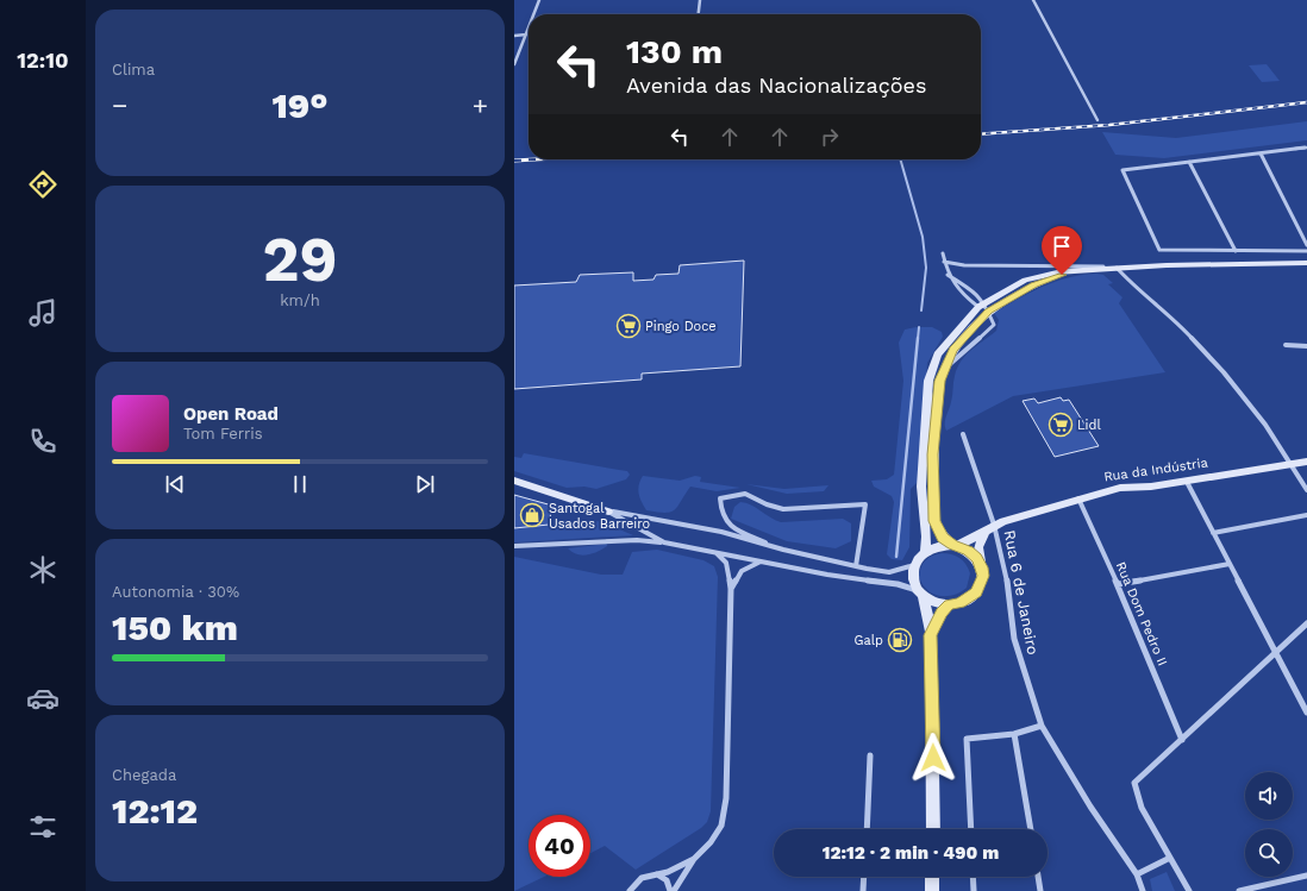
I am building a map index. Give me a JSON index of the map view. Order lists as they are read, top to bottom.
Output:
{
  "streets": {
    "street": ["Rua da Indústria", "Rua 6 de Janeiro", "Rua Dom Pedro II"]
  },
  "crossings": [
    ["Rua da Indústria", "Rua 6 de Janeiro"],
    ["Rua da Indústria", "Rua Dom Pedro II"]
  ],
  "places": {
    "supermarket": ["Pingo Doce", "Lidl"],
    "shop": ["Santogal Usados Barreiro"],
    "fuel station": ["Galp"]
  },
  "page": {
    "tabs": "12:10",
    "tile": [
      "Clima",
      ["29", "km/h"],
      ["Autonomia · 30%", "150 km"],
      ["Chegada", "12:12"]
    ],
    "turn": ["130 m", "Avenida das Nacionalizações"],
    "heat": ["−", "19°", "+"],
    "song": ["Open Road", "Tom Ferris"],
    "limit": "40",
    "trip": "12:12 · 2 min · 490 m"
  }
}
